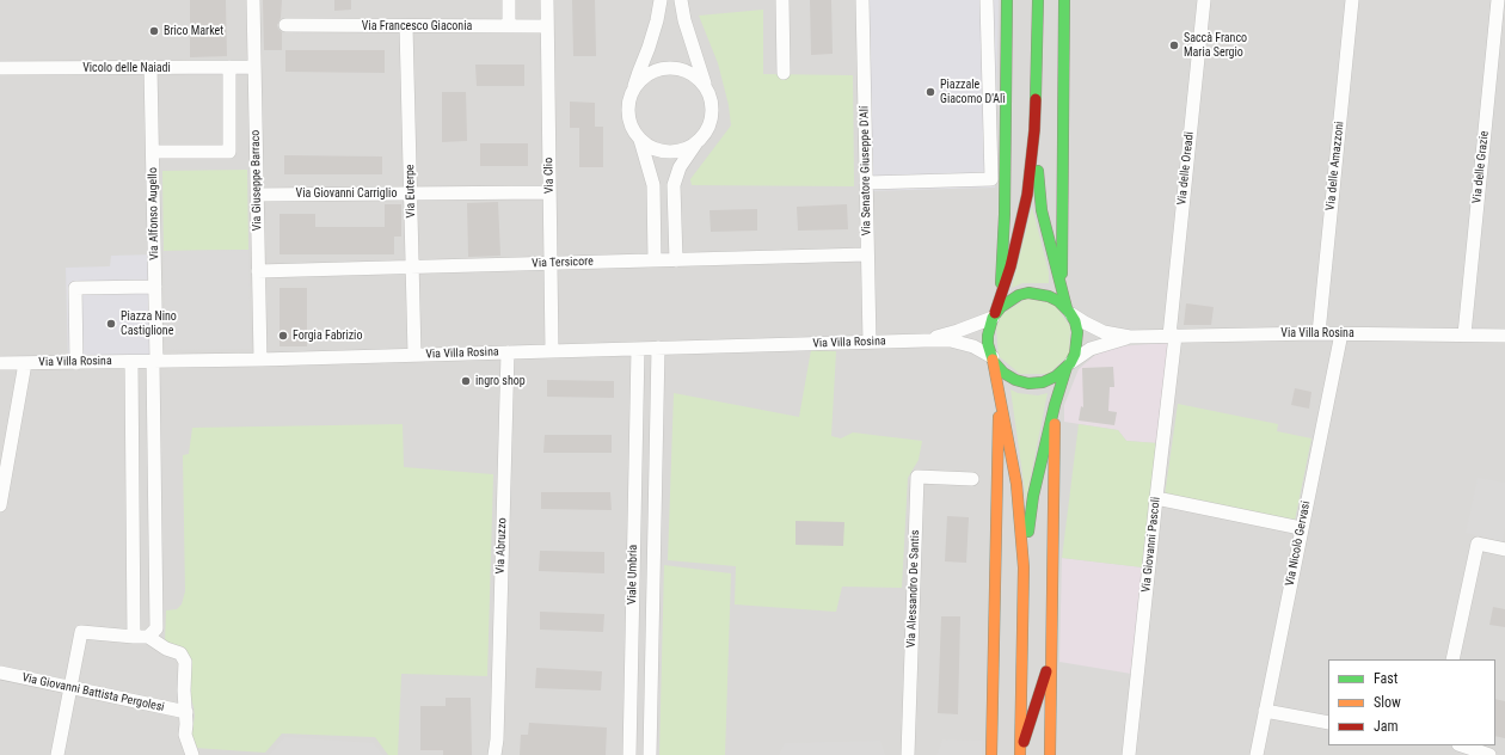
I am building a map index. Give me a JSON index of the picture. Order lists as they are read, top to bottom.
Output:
{
  "streets": {
    "street": [
      "Via Francesco Giaconia",
      "Vicolo delle Naiadi",
      "Via delle Amazzoni",
      "Via delle Grazie",
      "Via delle Oreadi",
      "Via Senatore Giuseppe D'Alí",
      "Via Clio",
      "Via Giuseppe Barraco",
      "Via Euterpe",
      "Via Giovanni Carriglio",
      "Via Alfonso Augello",
      "Via Tersicore",
      "Via Villa Rosina",
      "Via Nicolò Gervasi",
      "Via Giovanni Pascoli",
      "Via Abruzzo",
      "Viale Umbria",
      "Via Alessandro De Santis",
      "Via Giovanni Battista Pergolesi"
    ]
  },
  "crossings": [
    ["Via Francesco Giaconia", "Via Clio"],
    ["Via Francesco Giaconia", "Via Euterpe"],
    ["Vicolo delle Naiadi", "Via Giuseppe Barraco"],
    ["Vicolo delle Naiadi", "Via Alfonso Augello"],
    ["Via delle Amazzoni", "Via Villa Rosina"],
    ["Via delle Grazie", "Via Villa Rosina"],
    ["Via delle Oreadi", "Via Villa Rosina"],
    ["Via delle Oreadi", "Via Giovanni Pascoli"],
    ["Via Senatore Giuseppe D'Alí", "Via Tersicore"],
    ["Via Senatore Giuseppe D'Alí", "Via Villa Rosina"],
    ["Via Clio", "Via Giovanni Carriglio"],
    ["Via Clio", "Via Tersicore"],
    ["Via Clio", "Via Villa Rosina"],
    ["Via Giuseppe Barraco", "Via Giovanni Carriglio"],
    ["Via Giuseppe Barraco", "Via Tersicore"],
    ["Via Giuseppe Barraco", "Via Villa Rosina"],
    ["Via Euterpe", "Via Giovanni Carriglio"],
    ["Via Euterpe", "Via Tersicore"],
    ["Via Euterpe", "Via Villa Rosina"],
    ["Via Alfonso Augello", "Via Villa Rosina"],
    ["Via Villa Rosina", "Via Nicolò Gervasi"],
    ["Via Villa Rosina", "Via Giovanni Pascoli"],
    ["Via Villa Rosina", "Via Abruzzo"],
    ["Via Villa Rosina", "Viale Umbria"]
  ],
  "places": [
    "Brico Market",
    "Saccà Franco Maria Sergio",
    "Piazzale Giacomo D'Alì",
    "Piazza Nino Castiglione",
    "Forgia Fabrizio",
    "ingro shop"
  ],
  "legend": ["Fast", "Slow", "Jam"]
}
